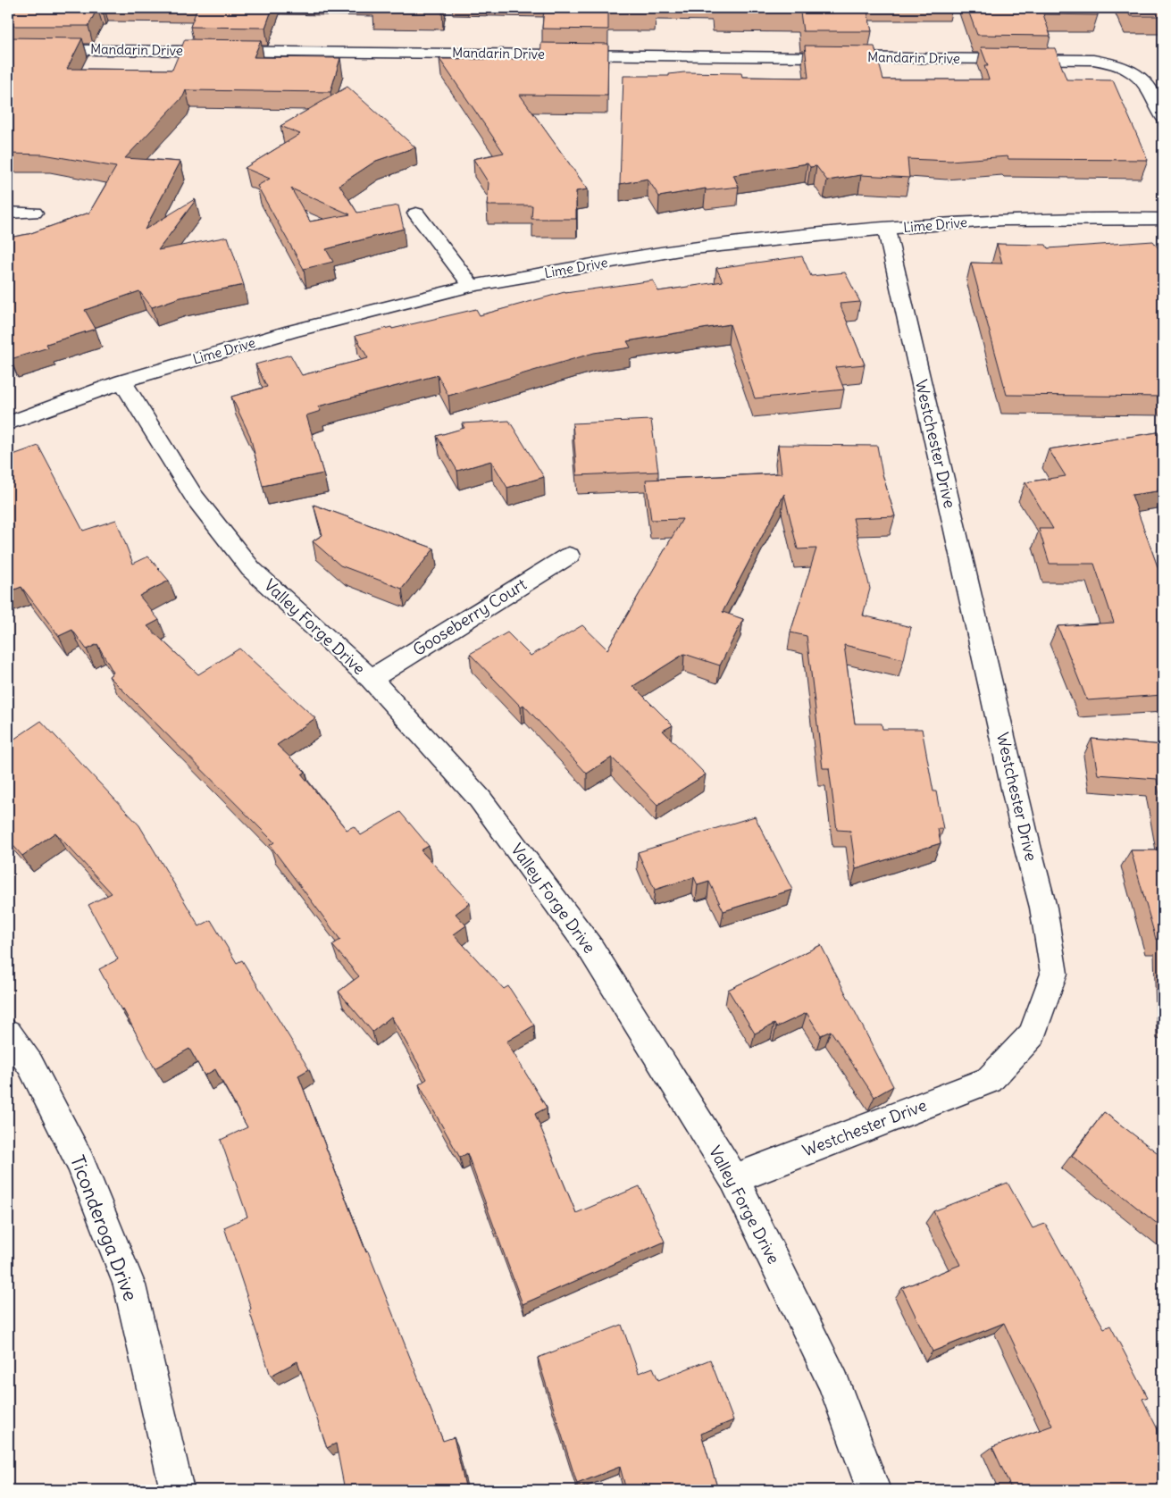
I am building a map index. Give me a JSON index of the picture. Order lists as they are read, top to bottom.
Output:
{
  "streets": {
    "street": [
      "Mandarin Drive",
      "Lime Drive",
      "Westchester Drive",
      "Gooseberry Court",
      "Valley Forge Drive",
      "Ticonderoga Drive"
    ]
  },
  "crossings": [
    ["Lime Drive", "Westchester Drive"],
    ["Lime Drive", "Valley Forge Drive"],
    ["Westchester Drive", "Valley Forge Drive"],
    ["Gooseberry Court", "Valley Forge Drive"]
  ]
}
